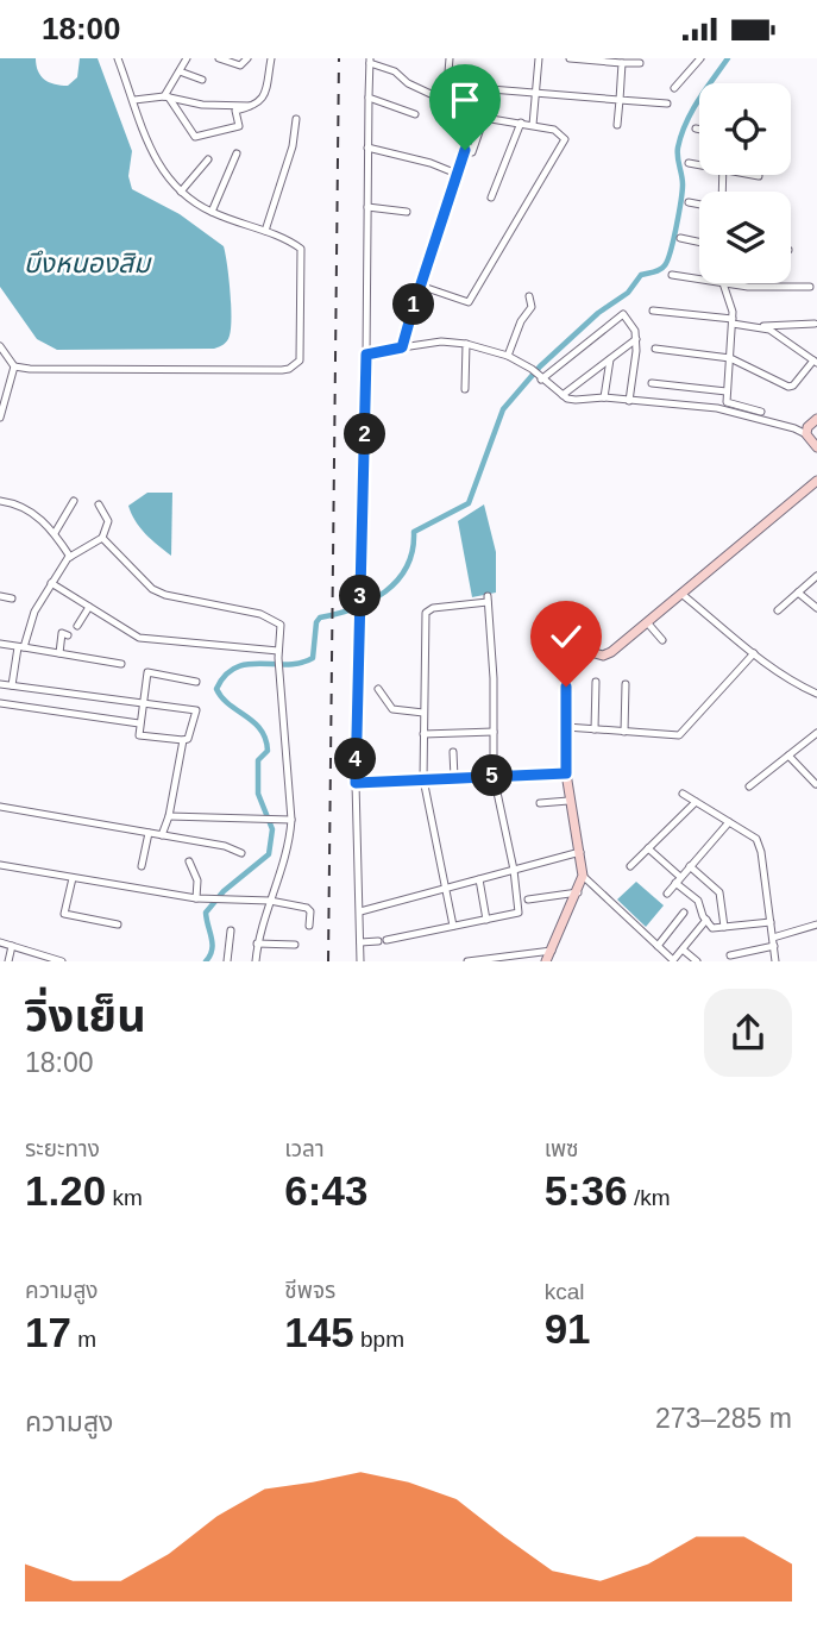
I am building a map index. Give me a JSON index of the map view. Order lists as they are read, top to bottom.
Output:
{
  "water": ["บึงหนองสิม"],
  "page": {
    "status": "18:00",
    "pins": [
      "1",
      "2",
      "3",
      "4",
      "5"
    ],
    "heading": ["วิ่งเย็น", "18:00"],
    "stats": [
      ["ระยะทาง", "1.20 km"],
      ["เวลา", "6:43"],
      ["เพซ", "5:36 /km"],
      ["ความสูง", "17 m"],
      ["ชีพจร", "145 bpm"],
      ["kcal", "91"]
    ],
    "chart": ["ความสูง", "273–285 m"]
  }
}
